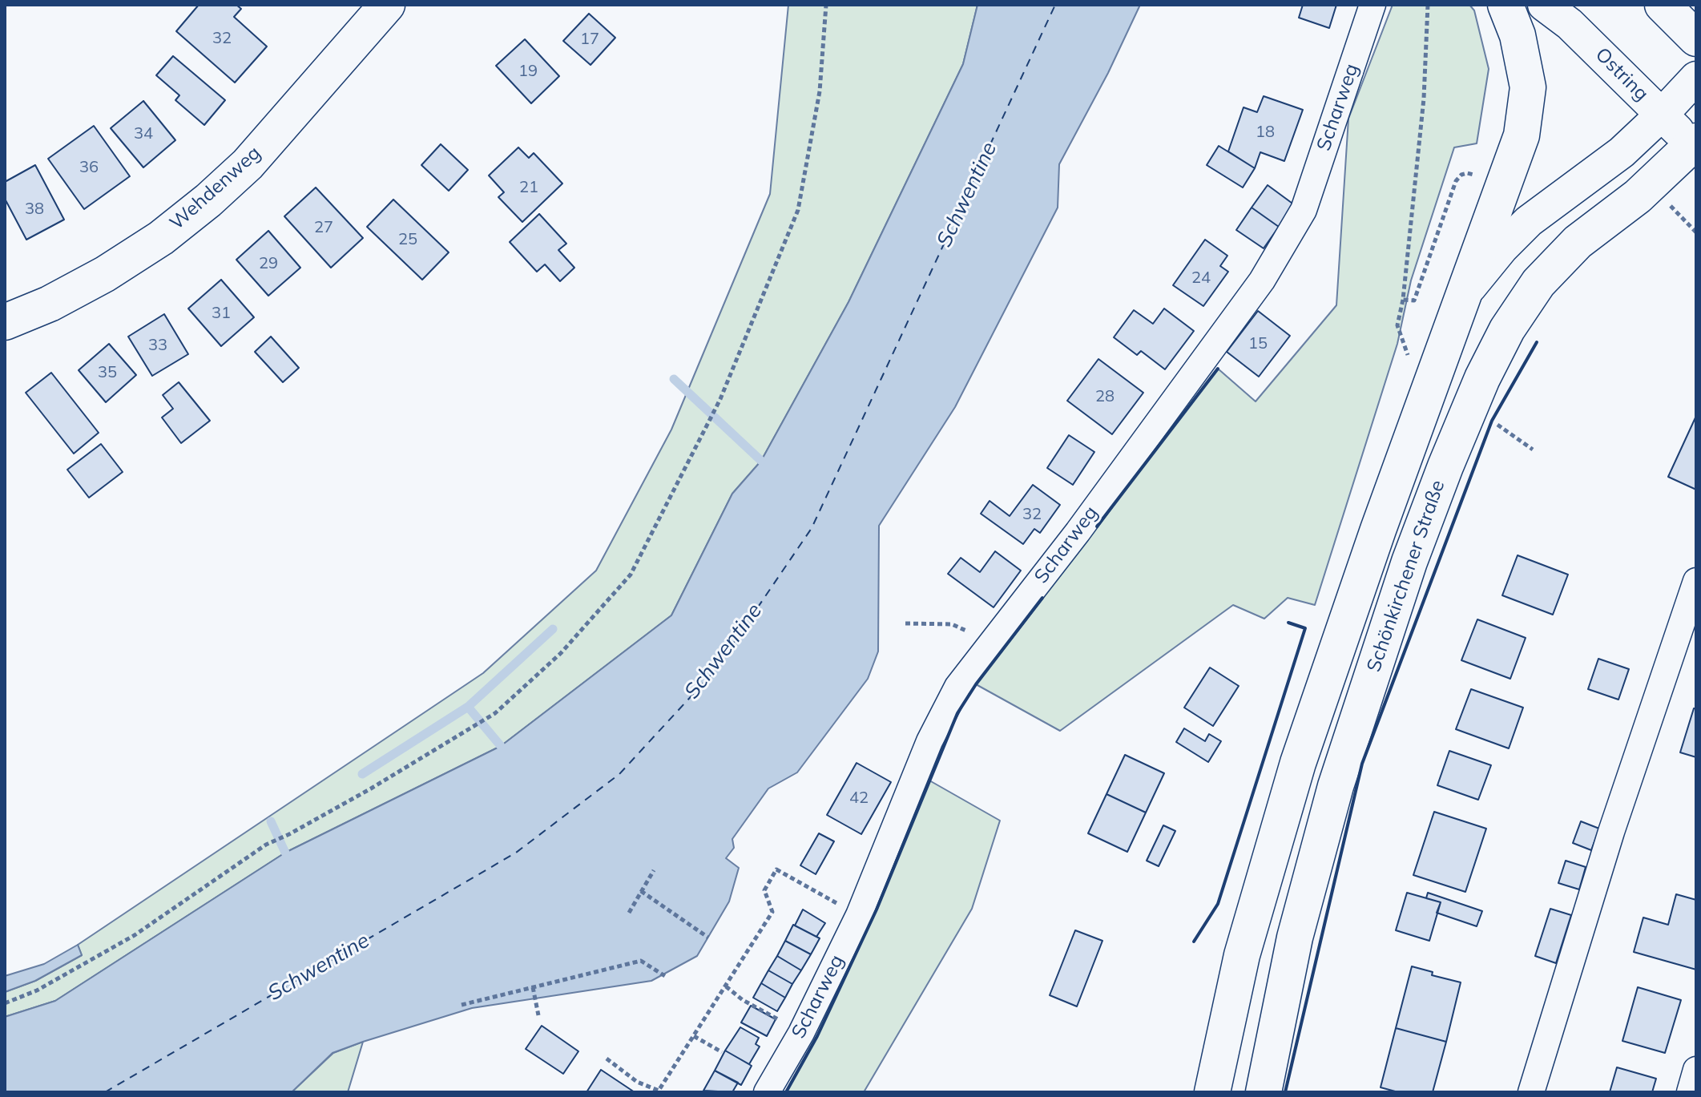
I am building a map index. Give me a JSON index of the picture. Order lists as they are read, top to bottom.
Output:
{
  "streets": {
    "main road": ["Wehdenweg", "Schönkirchener Straße"],
    "street": ["Ostring", "Scharweg"]
  },
  "crossings": [
    ["Ostring", "Schönkirchener Straße"]
  ],
  "water": ["Schwentine"],
  "house_numbers": [
    "32",
    "17",
    "19",
    "18",
    "34",
    "36",
    "21",
    "38",
    "27",
    "25",
    "29",
    "24",
    "31",
    "15",
    "33",
    "35",
    "28",
    "32",
    "42"
  ]
}
